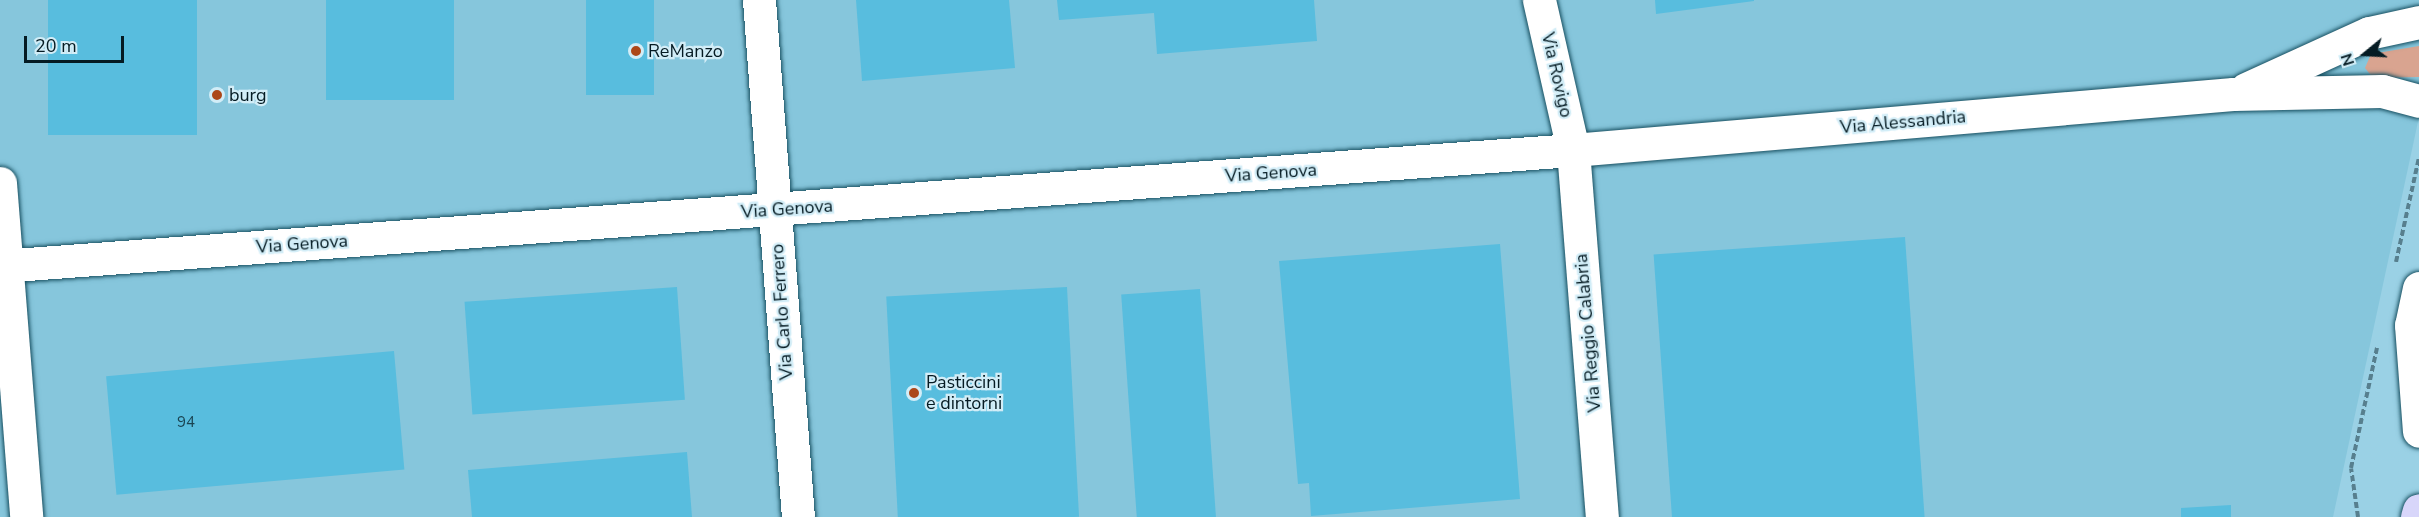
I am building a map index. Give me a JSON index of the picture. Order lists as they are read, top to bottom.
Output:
{
  "streets": {
    "street": [
      "Via Rovigo",
      "Via Alessandria",
      "Via Genova",
      "Via Carlo Ferrero",
      "Via Reggio Calabria"
    ]
  },
  "crossings": [
    ["Via Rovigo", "Via Alessandria"],
    ["Via Rovigo", "Via Genova"],
    ["Via Rovigo", "Via Reggio Calabria"],
    ["Via Alessandria", "Via Genova"],
    ["Via Alessandria", "Via Reggio Calabria"],
    ["Via Genova", "Via Carlo Ferrero"],
    ["Via Genova", "Via Reggio Calabria"]
  ],
  "places": ["ReManzo", "burg", "Pasticcini e dintorni"],
  "house_numbers": ["94"],
  "scale_bar": "20 m",
  "north": "left"
}
